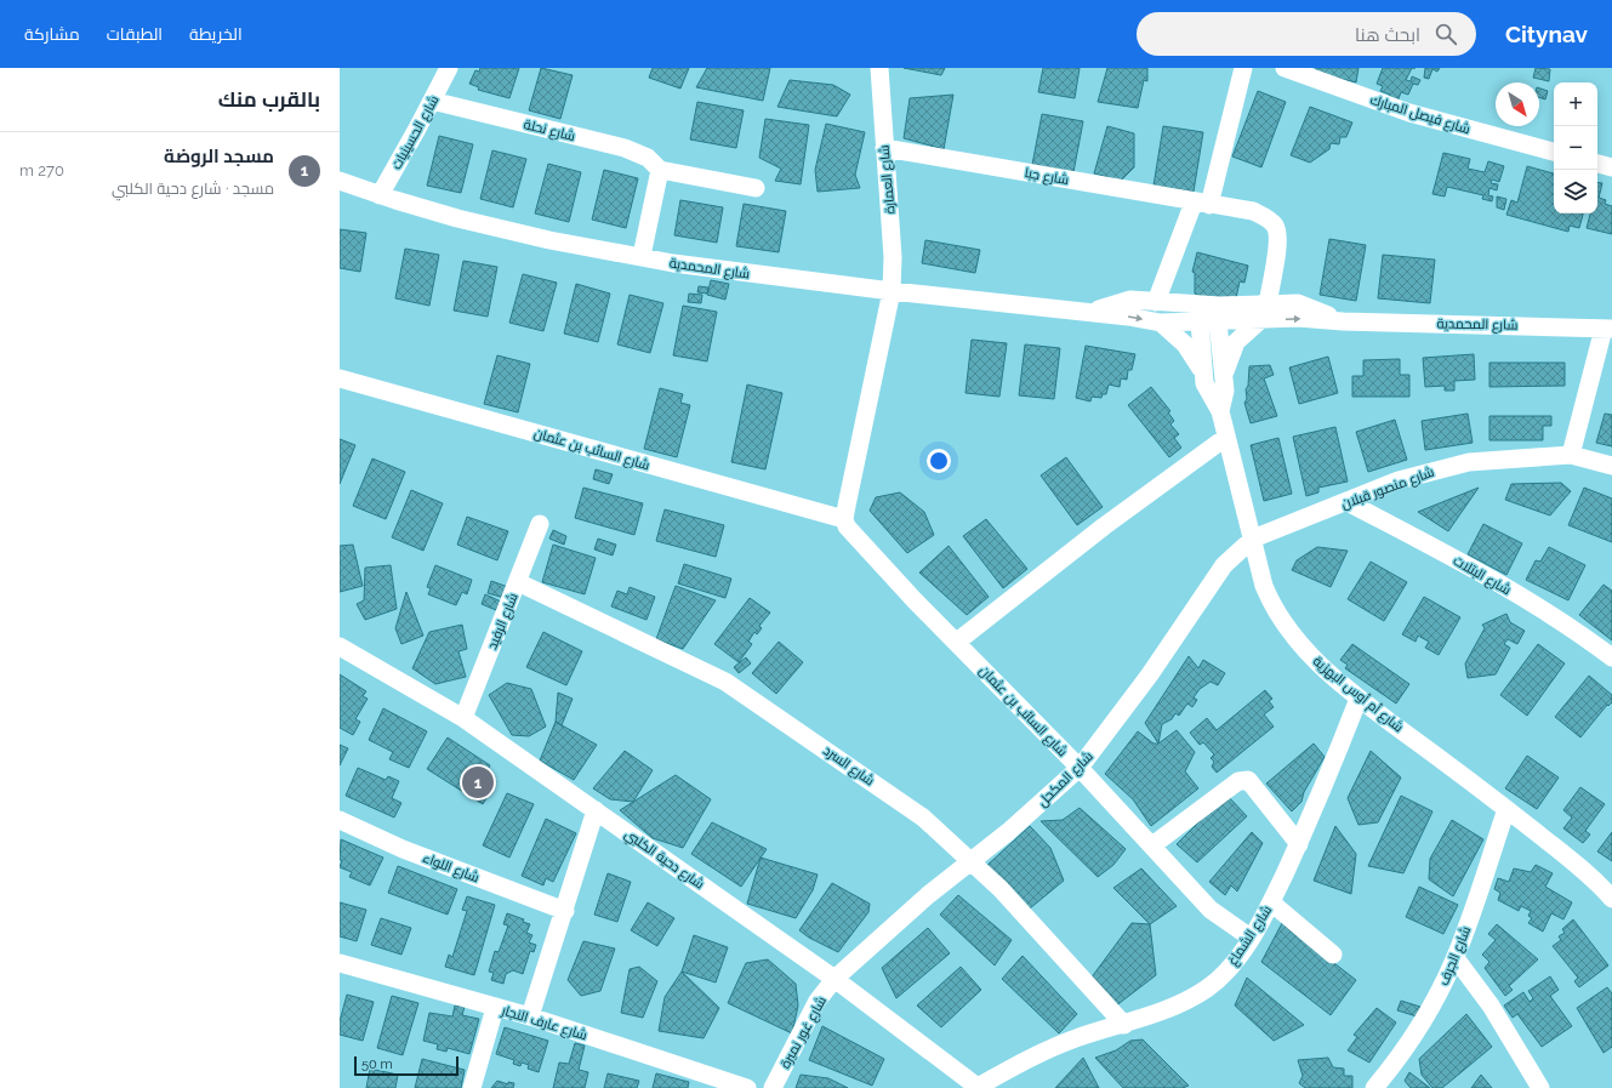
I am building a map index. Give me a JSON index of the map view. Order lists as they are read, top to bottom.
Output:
{
  "streets": {
    "street": [
      "شارع فيصل المبارك",
      "شارع نحلة",
      "شارع الحسينيات",
      "شارع جبا",
      "شارع العمارة",
      "شارع المحمدية",
      "شارع السائب بن عثمان",
      "شارع منصور قبلان",
      "شارع البتلات",
      "شارع الرفيد",
      "شارع أم أوس البهزية",
      "شارع السرد",
      "شارع المكحل",
      "شارع دحية الكلبي",
      "شارع اللواء",
      "شارع الشماغ",
      "شارع الجرف",
      "شارع عارف النجار",
      "شارع غور نميرة"
    ]
  },
  "crossings": [
    ["شارع نحلة", "شارع الحسينيات"],
    ["شارع الحسينيات", "شارع المحمدية"],
    ["شارع جبا", "شارع العمارة"],
    ["شارع جبا", "شارع المحمدية"],
    ["شارع العمارة", "شارع المحمدية"],
    ["شارع المحمدية", "شارع أم أوس البهزية"],
    ["شارع السائب بن عثمان", "شارع المكحل"],
    ["شارع السائب بن عثمان", "شارع الشماغ"],
    ["شارع منصور قبلان", "شارع البتلات"],
    ["شارع منصور قبلان", "شارع أم أوس البهزية"],
    ["شارع منصور قبلان", "شارع المكحل"],
    ["شارع الرفيد", "شارع السرد"],
    ["شارع الرفيد", "شارع دحية الكلبي"],
    ["شارع أم أوس البهزية", "شارع المكحل"],
    ["شارع أم أوس البهزية", "شارع الشماغ"],
    ["شارع أم أوس البهزية", "شارع الجرف"],
    ["شارع السرد", "شارع المكحل"],
    ["شارع السرد", "شارع الشماغ"],
    ["شارع المكحل", "شارع دحية الكلبي"],
    ["شارع المكحل", "شارع غور نميرة"],
    ["شارع دحية الكلبي", "شارع الشماغ"],
    ["شارع دحية الكلبي", "شارع غور نميرة"]
  ],
  "scale_bar": "50 m",
  "north": "bottom right",
  "page": {
    "header": "Citynav",
    "search": "ابحث هنا",
    "nav": ["الخريطة", "الطبقات", "مشاركة"],
    "heading": "بالقرب منك",
    "map_buttons": ["+", "−"],
    "list": [
      {
        "mark": "1",
        "name": "مسجد الروضة",
        "note": "مسجد · شارع دحية الكلبي",
        "value": "270 m"
      }
    ],
    "pins": "1",
    "scale": "50 m"
  }
}
